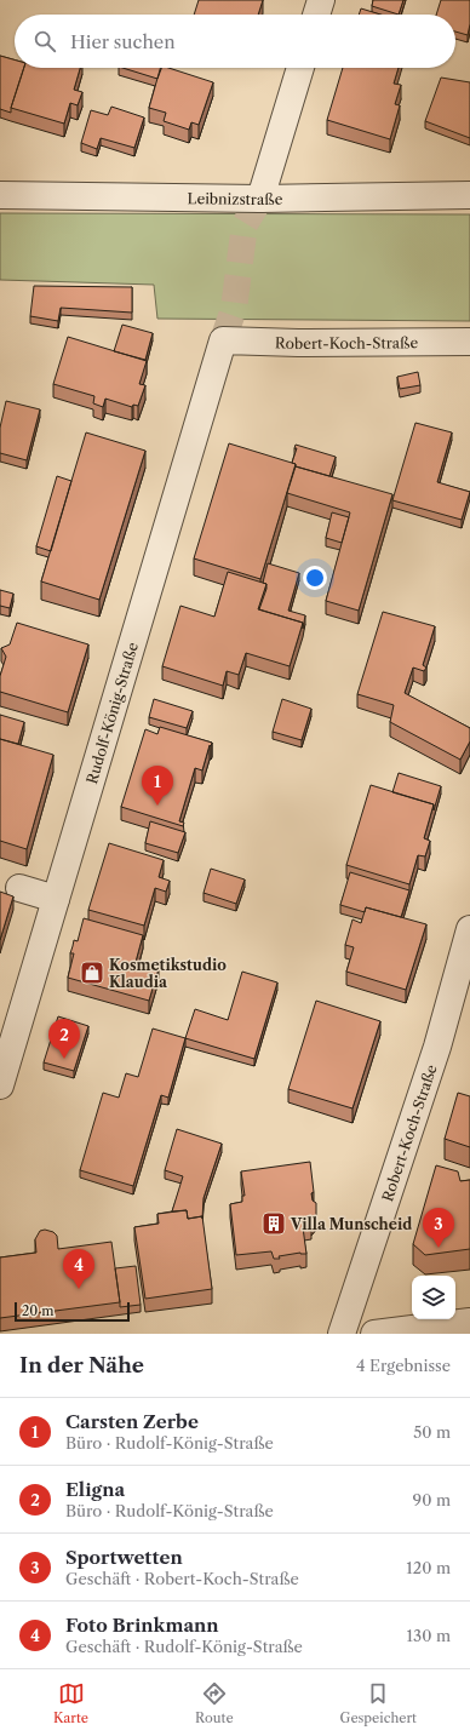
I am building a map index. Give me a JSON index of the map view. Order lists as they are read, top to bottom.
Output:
{
  "streets": {
    "street": ["Leibnizstraße", "Robert-Koch-Straße", "Rudolf-König-Straße"]
  },
  "crossings": [
    ["Robert-Koch-Straße", "Rudolf-König-Straße"]
  ],
  "places": {
    "shop": ["Kosmetikstudio Klaudia"],
    "building": ["Villa Munscheid"]
  },
  "scale_bar": "20 m",
  "page": {
    "search": "Hier suchen",
    "pins": [
      "1",
      "2",
      "3",
      "4"
    ],
    "scale": "20 m",
    "heading": ["In der Nähe", "4 Ergebnisse"],
    "list": [
      {
        "mark": "1",
        "name": "Carsten Zerbe",
        "note": "Büro · Rudolf-König-Straße",
        "value": "50 m"
      },
      {
        "mark": "2",
        "name": "Eligna",
        "note": "Büro · Rudolf-König-Straße",
        "value": "90 m"
      },
      {
        "mark": "3",
        "name": "Sportwetten",
        "note": "Geschäft · Robert-Koch-Straße",
        "value": "120 m"
      },
      {
        "mark": "4",
        "name": "Foto Brinkmann",
        "note": "Geschäft · Rudolf-König-Straße",
        "value": "130 m"
      }
    ],
    "nav": ["Karte", "Route", "Gespeichert"]
  }
}
